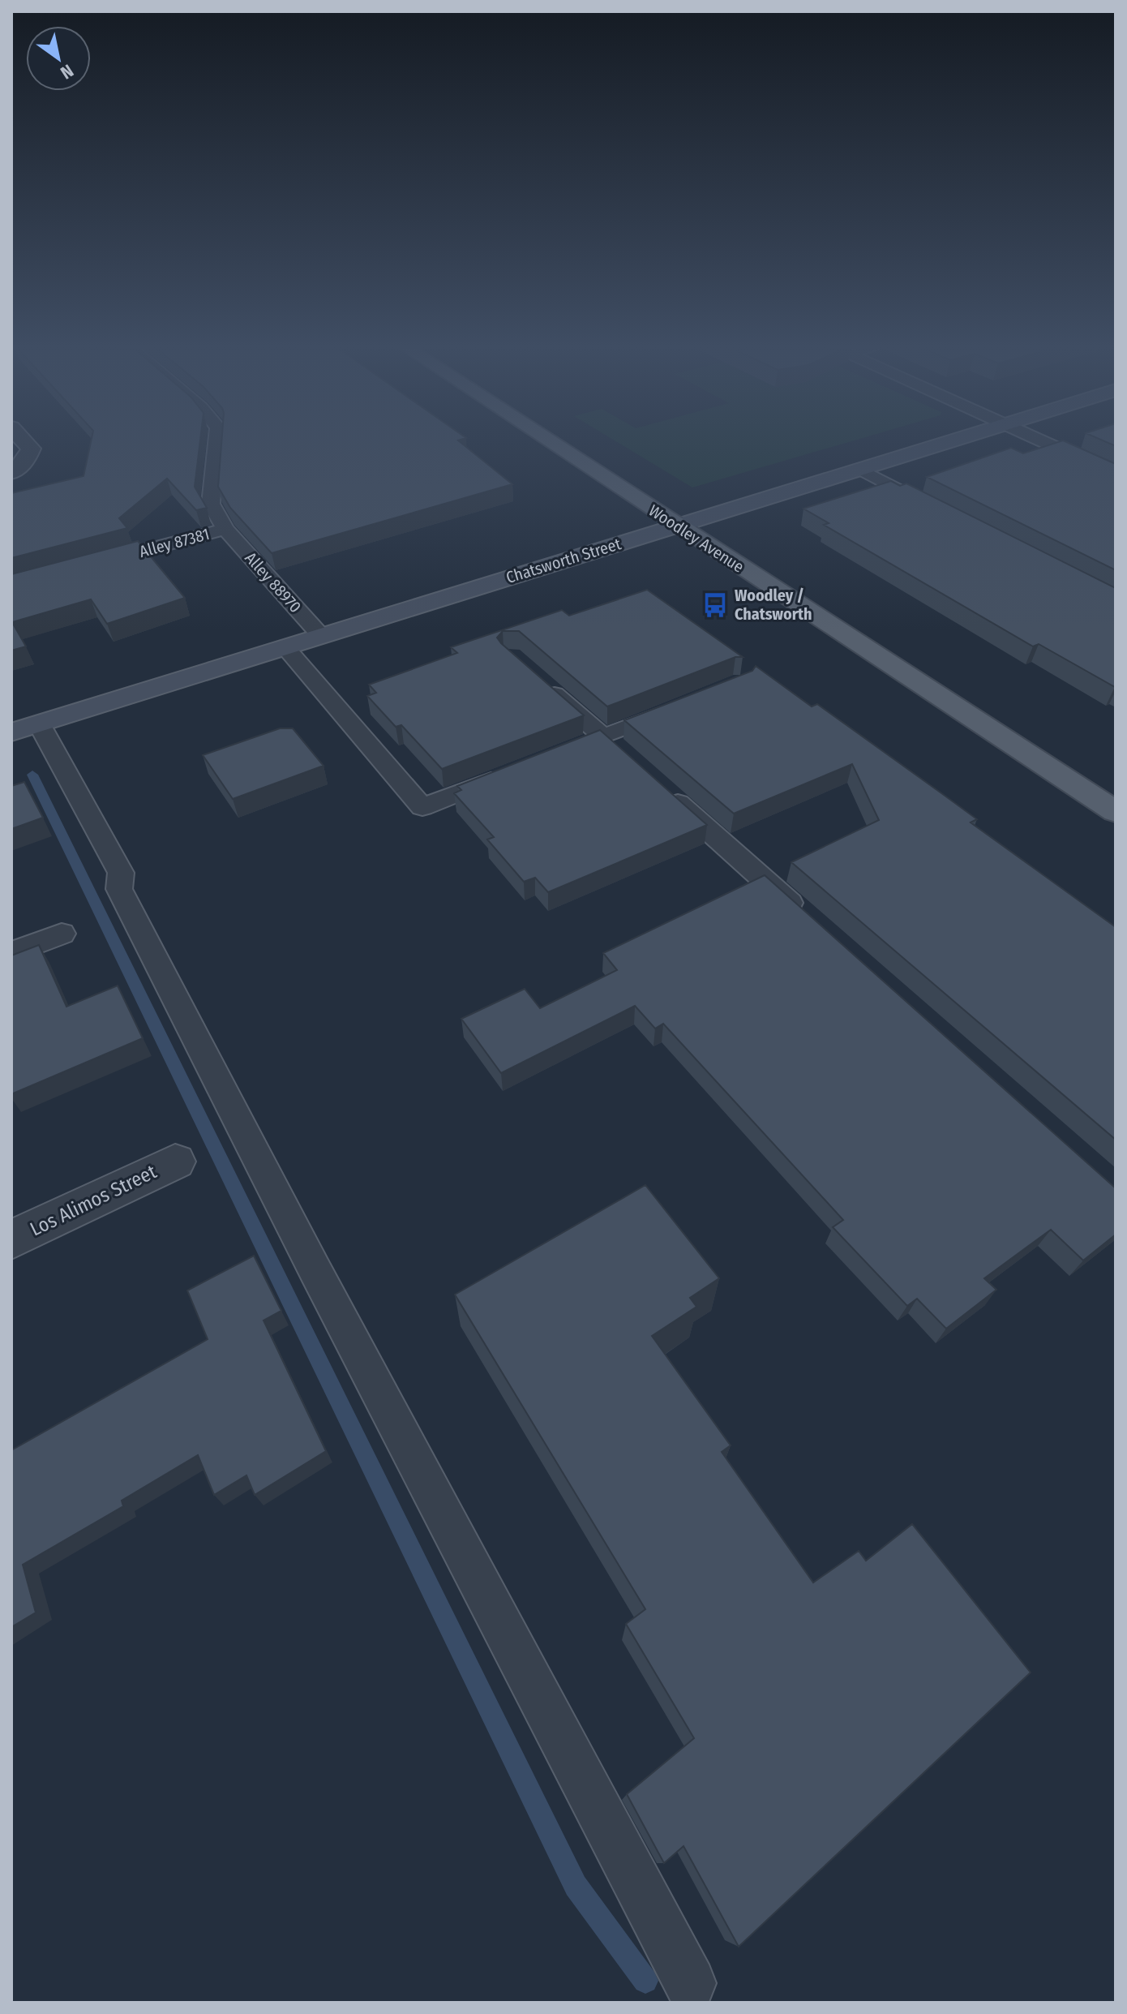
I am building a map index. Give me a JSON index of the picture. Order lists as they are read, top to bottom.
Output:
{
  "streets": {
    "main road": ["Woodley Avenue", "Chatsworth Street"],
    "street": ["Los Alimos Street"],
    "lane": ["Alley 87381", "Alley 88970"]
  },
  "crossings": [
    ["Woodley Avenue", "Chatsworth Street"],
    ["Alley 87381", "Alley 88970"],
    ["Chatsworth Street", "Alley 88970"]
  ],
  "places": {
    "bus stop": ["Woodley / Chatsworth"]
  },
  "north": "bottom right"
}
